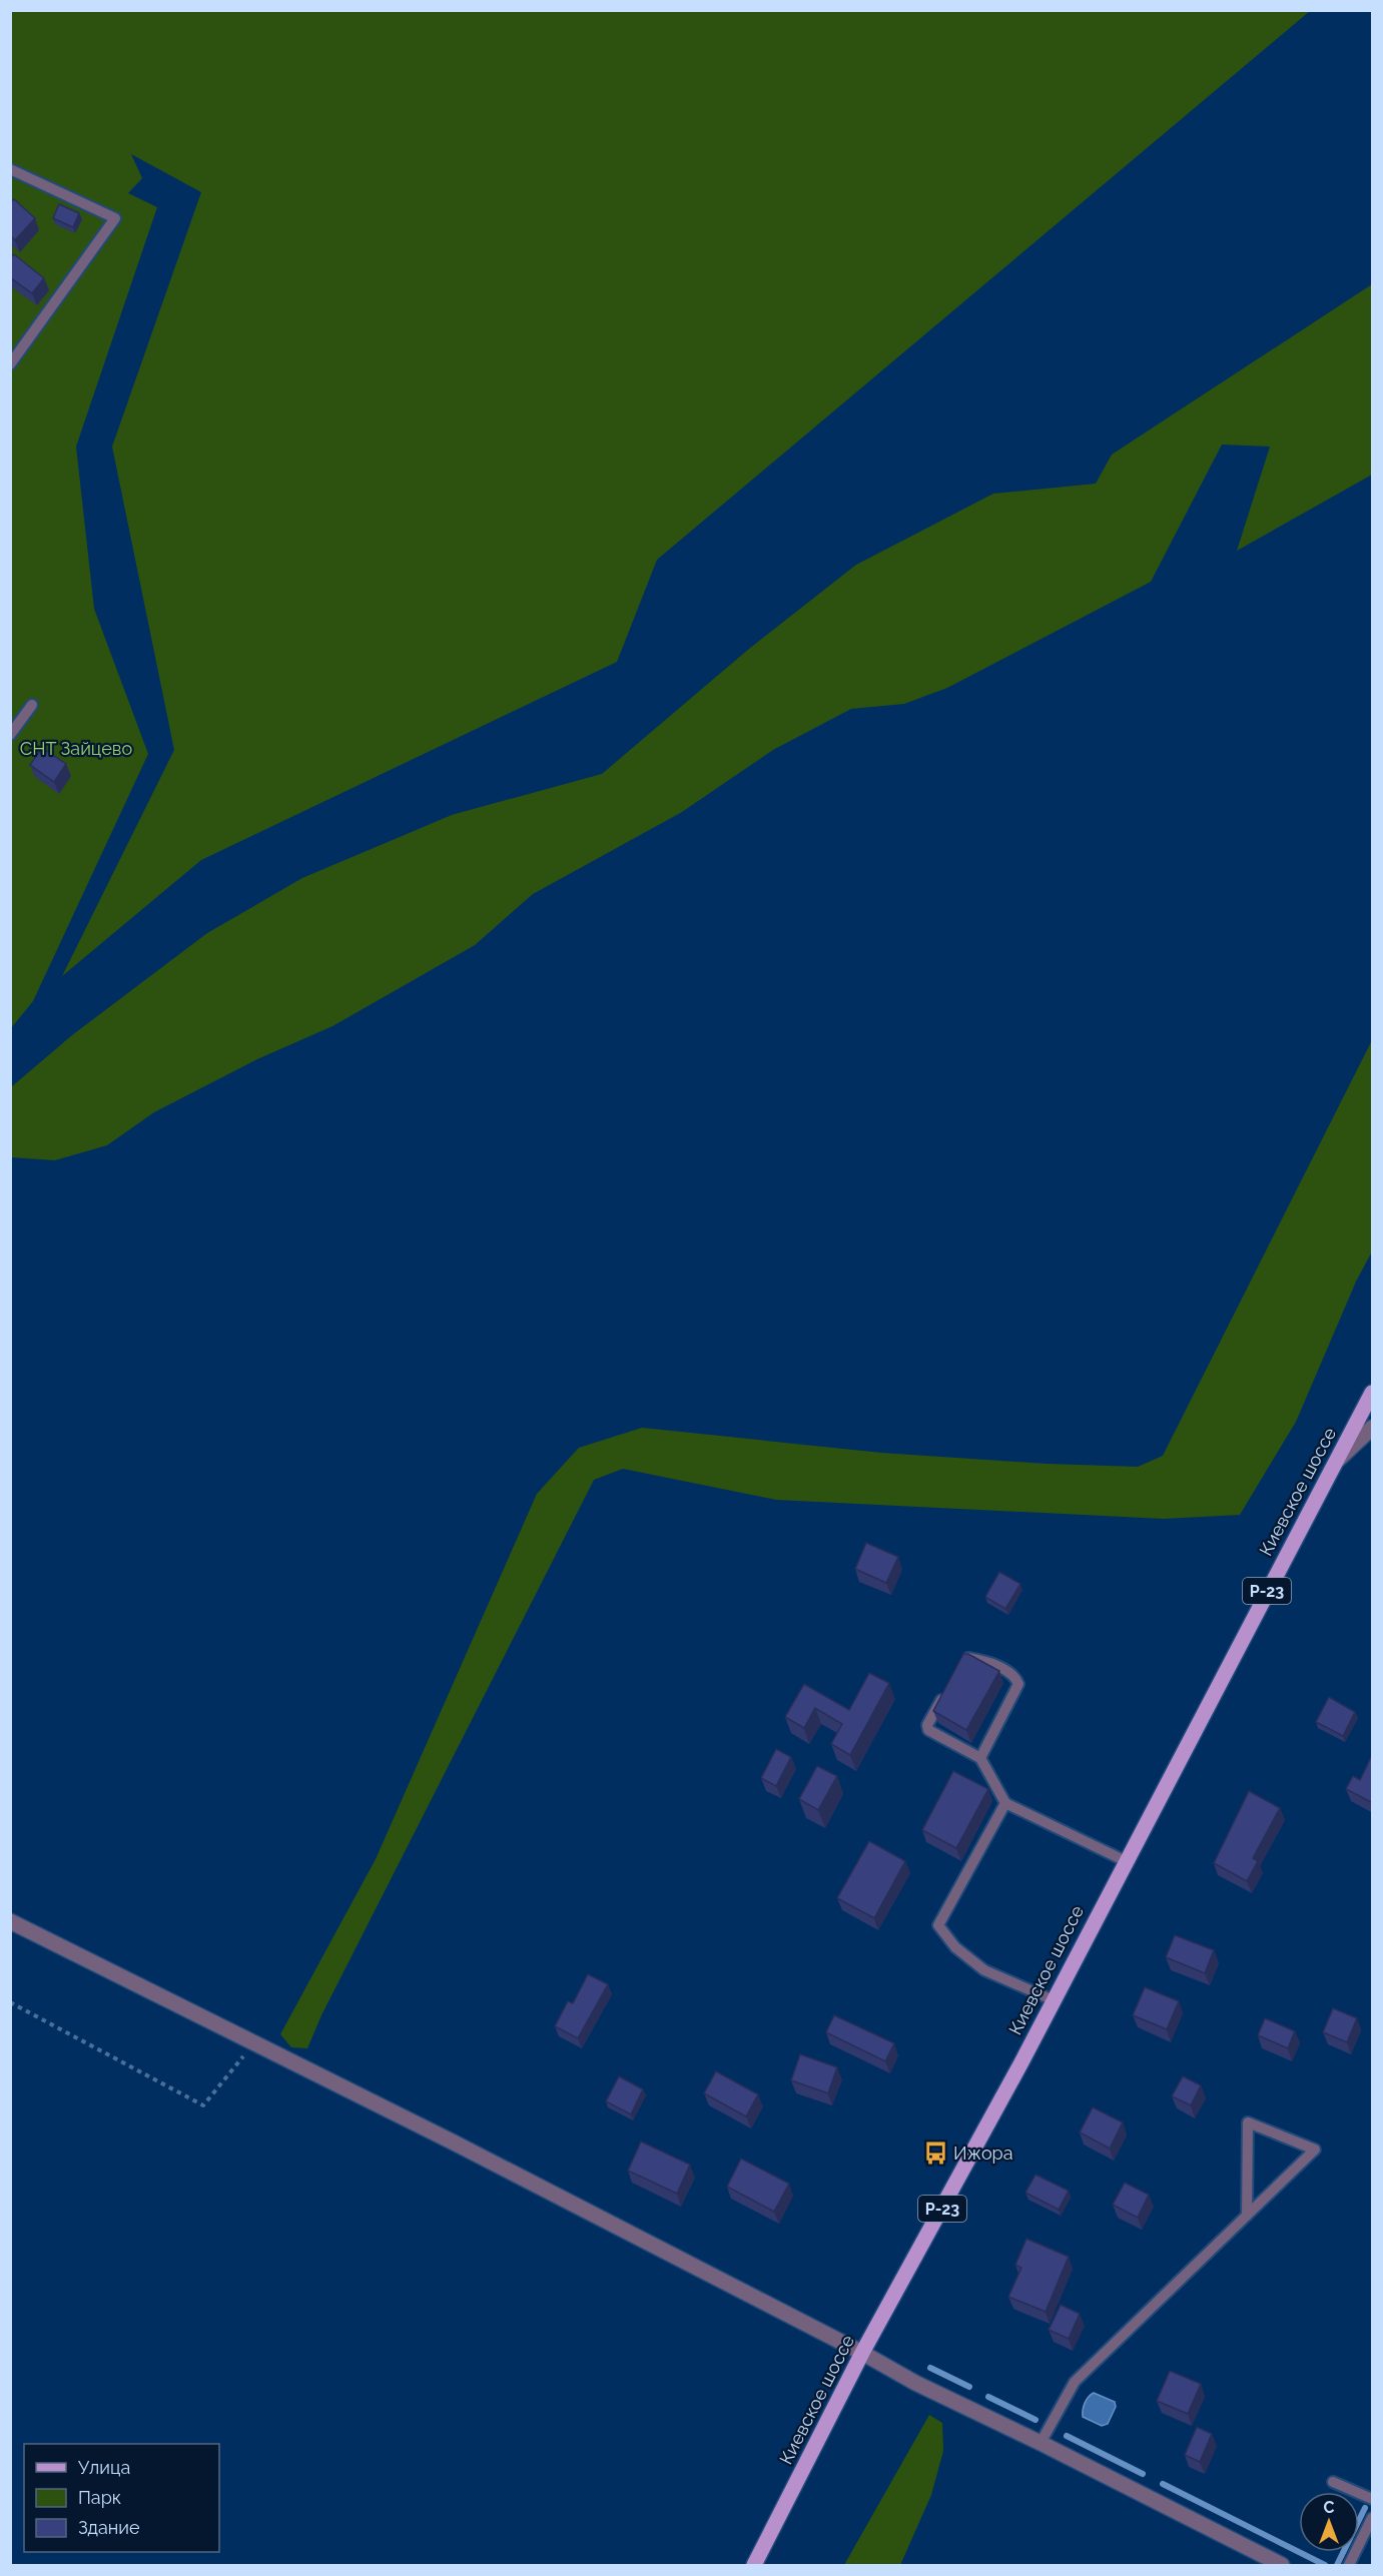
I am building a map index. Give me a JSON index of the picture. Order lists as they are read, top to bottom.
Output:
{
  "streets": {
    "main road": ["Киевское шоссе", "Р-23"]
  },
  "parks": ["СНТ Зайцево"],
  "places": {
    "bus stop": ["Ижора"]
  },
  "legend": ["Улица", "Парк", "Здание"],
  "north": "top"
}
